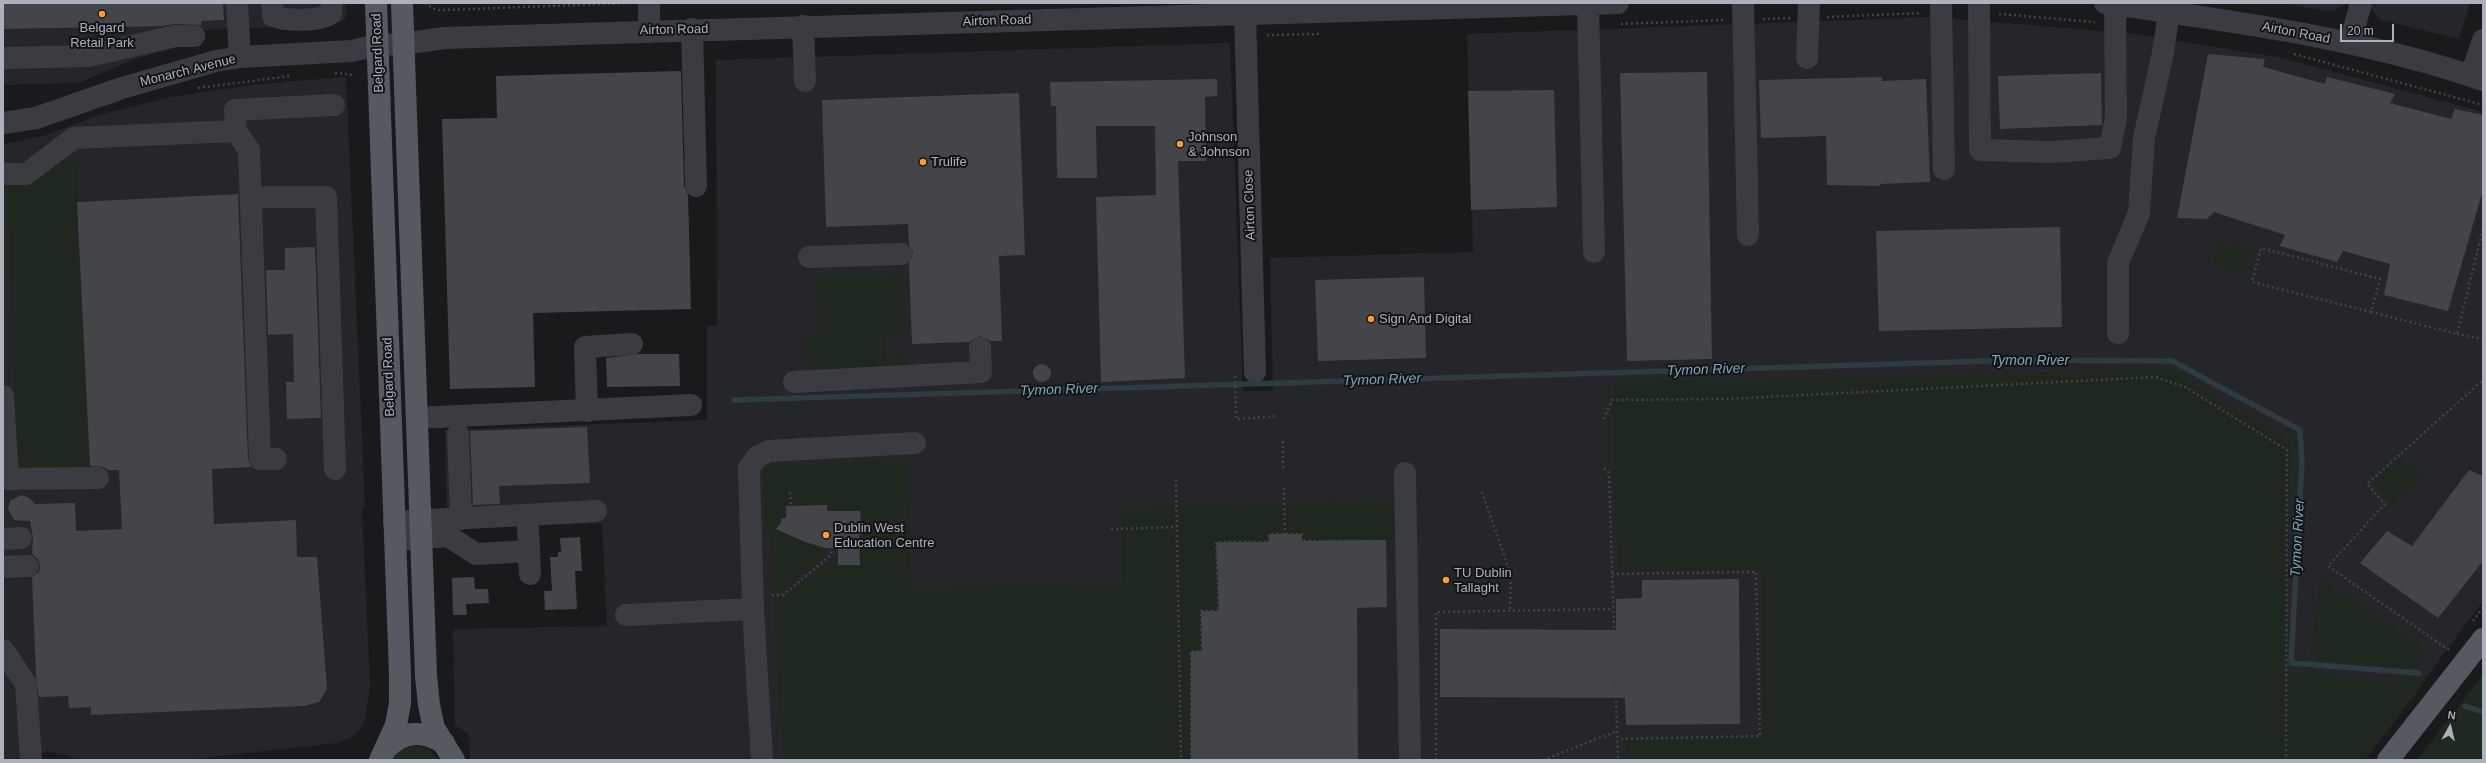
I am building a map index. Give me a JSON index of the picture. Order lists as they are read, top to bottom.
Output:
{
  "streets": {
    "main road": ["Belgard Road"],
    "street": ["Airton Road", "Monarch Avenue", "Airton Close"]
  },
  "crossings": [
    ["Airton Road", "Belgard Road"],
    ["Airton Road", "Monarch Avenue"],
    ["Airton Road", "Airton Close"],
    ["Belgard Road", "Monarch Avenue"]
  ],
  "water": ["Tymon River"],
  "places": [
    "Belgard Retail Park",
    "Johnson & Johnson",
    "Trulife",
    "Sign And Digital",
    "Dublin West Education Centre",
    "TU Dublin Tallaght"
  ],
  "scale_bar": "20 m",
  "north": "top"
}
